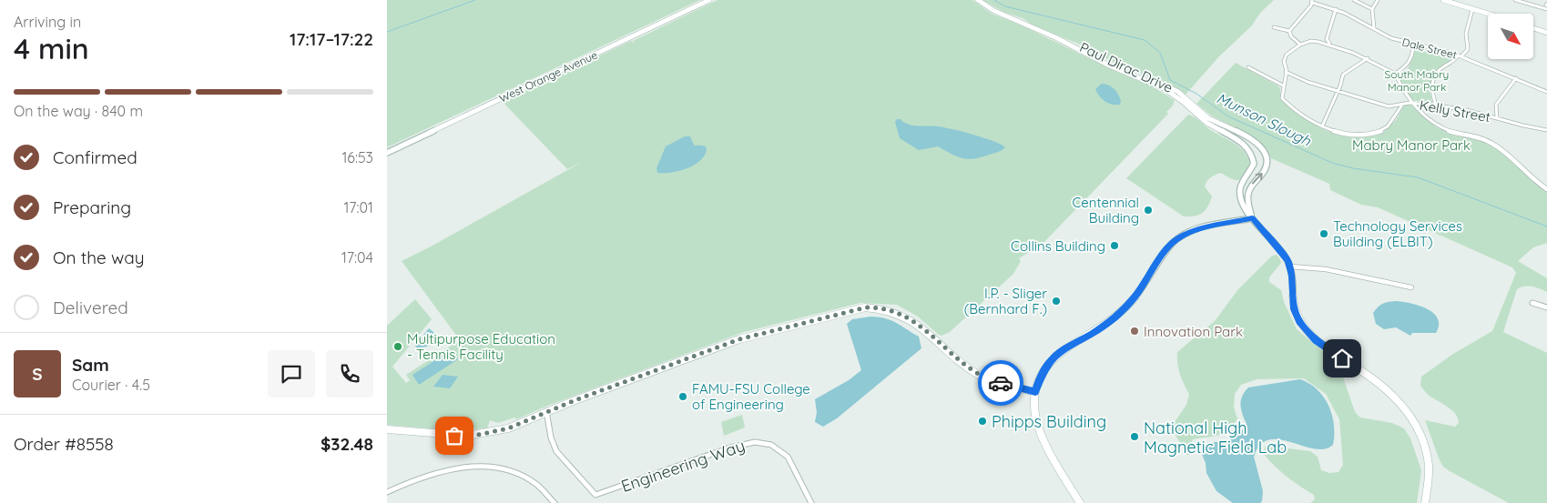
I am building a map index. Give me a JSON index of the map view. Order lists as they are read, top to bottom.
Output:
{
  "streets": {
    "street": [
      "Dale Street",
      "Paul Dirac Drive",
      "West Orange Avenue",
      "Kelly Street",
      "Engineering Way"
    ]
  },
  "water": ["Munson Slough"],
  "parks": ["South Mabry Manor Park", "Mabry Manor Park"],
  "places": [
    "Centennial Building",
    "Technology Services Building (ELBIT)",
    "Collins Building",
    "I.P. - Sliger (Bernhard F.)",
    "Innovation Park",
    "Multipurpose Education - Tennis Facility",
    "FAMU-FSU College of Engineering",
    "Phipps Building",
    "National High Magnetic Field Lab"
  ],
  "north": "bottom right",
  "page": {
    "heading": ["4 min", "Arriving in", "17:17–17:22"],
    "panel": [
      "Sam",
      "Courier · 4.5",
      "Order #8558",
      "$32.48"
    ],
    "bar": "On the way · 840 m",
    "list": [
      ["Confirmed", "16:53"],
      ["Preparing", "17:01"],
      ["On the way", "17:04"],
      "Delivered"
    ],
    "round": "S"
  }
}
